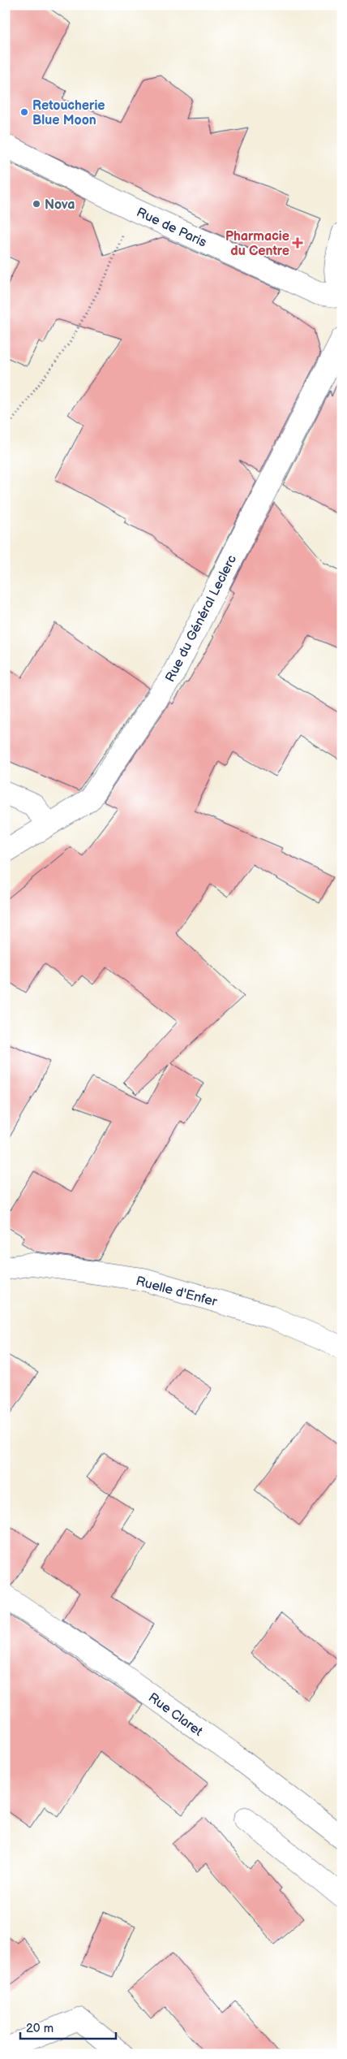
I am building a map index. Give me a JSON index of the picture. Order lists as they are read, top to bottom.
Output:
{
  "streets": {
    "street": [
      "Rue de Paris",
      "Rue du Général Leclerc",
      "Ruelle d'Enfer",
      "Rue Claret"
    ]
  },
  "places": {
    "other": ["Retoucherie Blue Moon", "Nova"],
    "health": ["Pharmacie du Centre"]
  },
  "scale_bar": "20 m"
}
